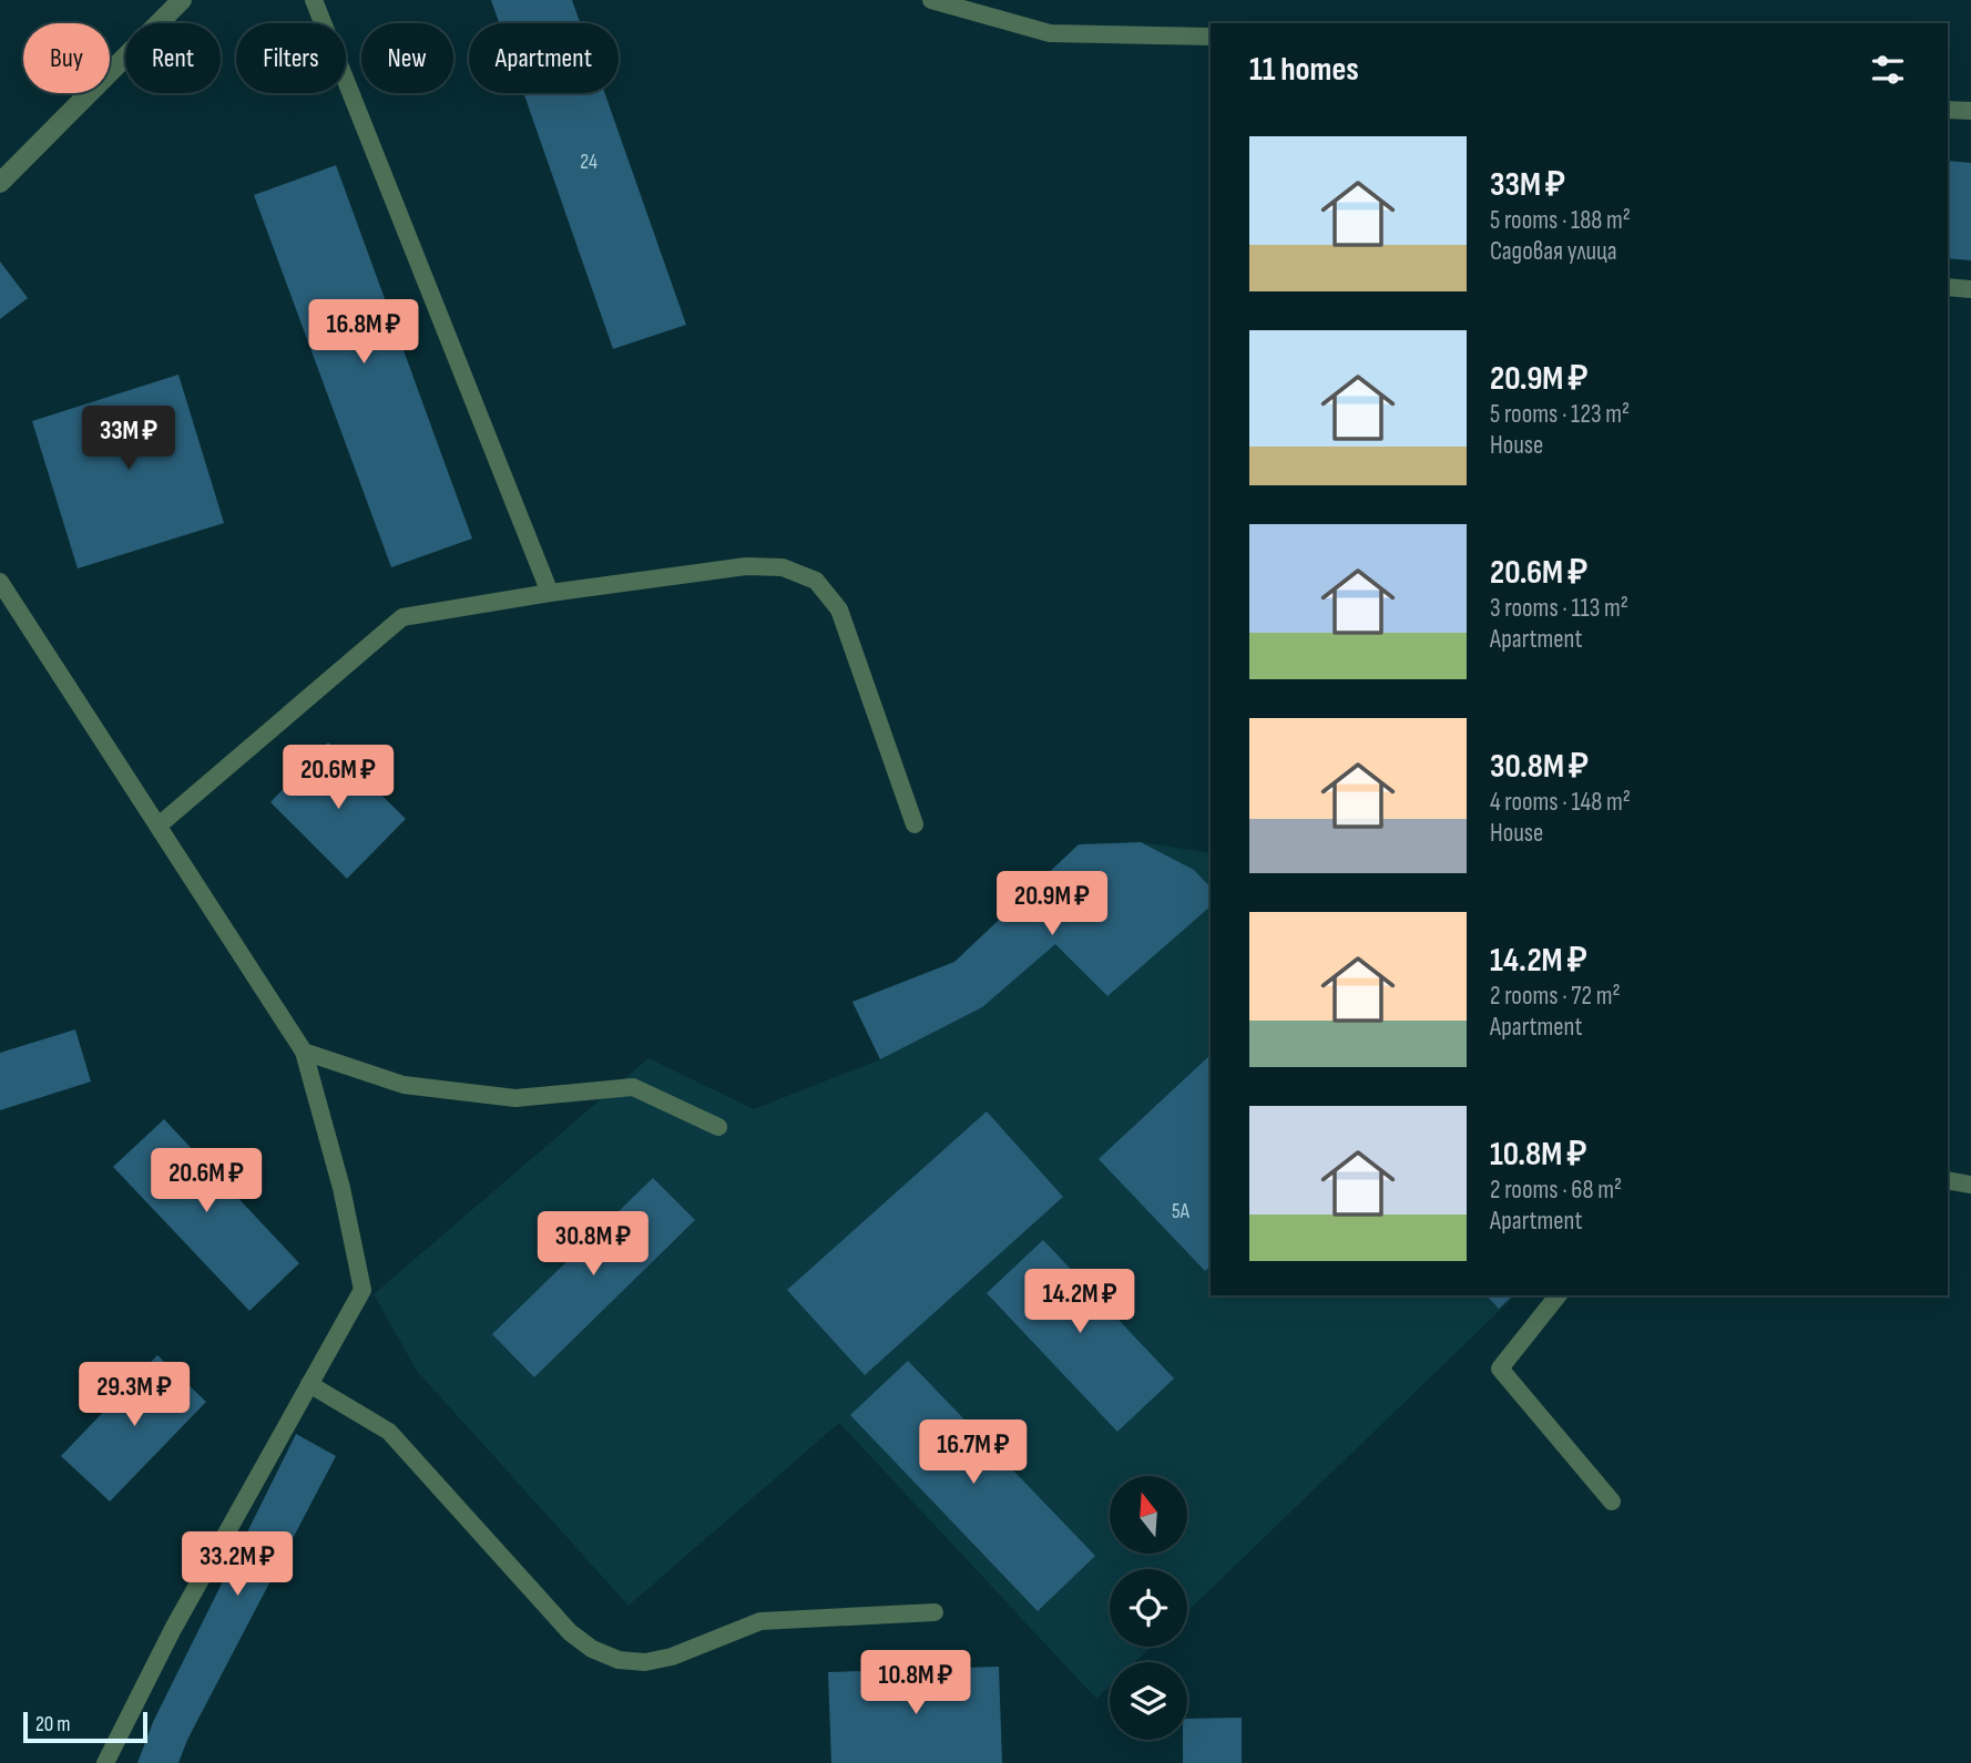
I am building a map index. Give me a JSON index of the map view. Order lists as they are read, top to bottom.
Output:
{
  "house_numbers": ["24", "5А"],
  "scale_bar": "20 m",
  "north": "top",
  "page": {
    "chip": [
      "Buy",
      "Rent",
      "Filters",
      "New",
      "Apartment"
    ],
    "heading": "11 homes",
    "list": [
      {
        "name": "33M ₽",
        "note": "5 rooms · 188 m² · Садовая улица"
      },
      {
        "name": "20.9M ₽",
        "note": "5 rooms · 123 m² · House"
      },
      {
        "name": "20.6M ₽",
        "note": "3 rooms · 113 m² · Apartment"
      },
      {
        "name": "30.8M ₽",
        "note": "4 rooms · 148 m² · House"
      },
      {
        "name": "14.2M ₽",
        "note": "2 rooms · 72 m² · Apartment"
      },
      {
        "name": "10.8M ₽",
        "note": "2 rooms · 68 m² · Apartment"
      }
    ],
    "price": [
      "16.8M ₽",
      "33M ₽",
      "20.6M ₽",
      "20.9M ₽",
      "20.6M ₽",
      "30.8M ₽",
      "14.2M ₽",
      "29.3M ₽",
      "16.7M ₽",
      "33.2M ₽",
      "10.8M ₽"
    ],
    "scale": "20 m"
  }
}
